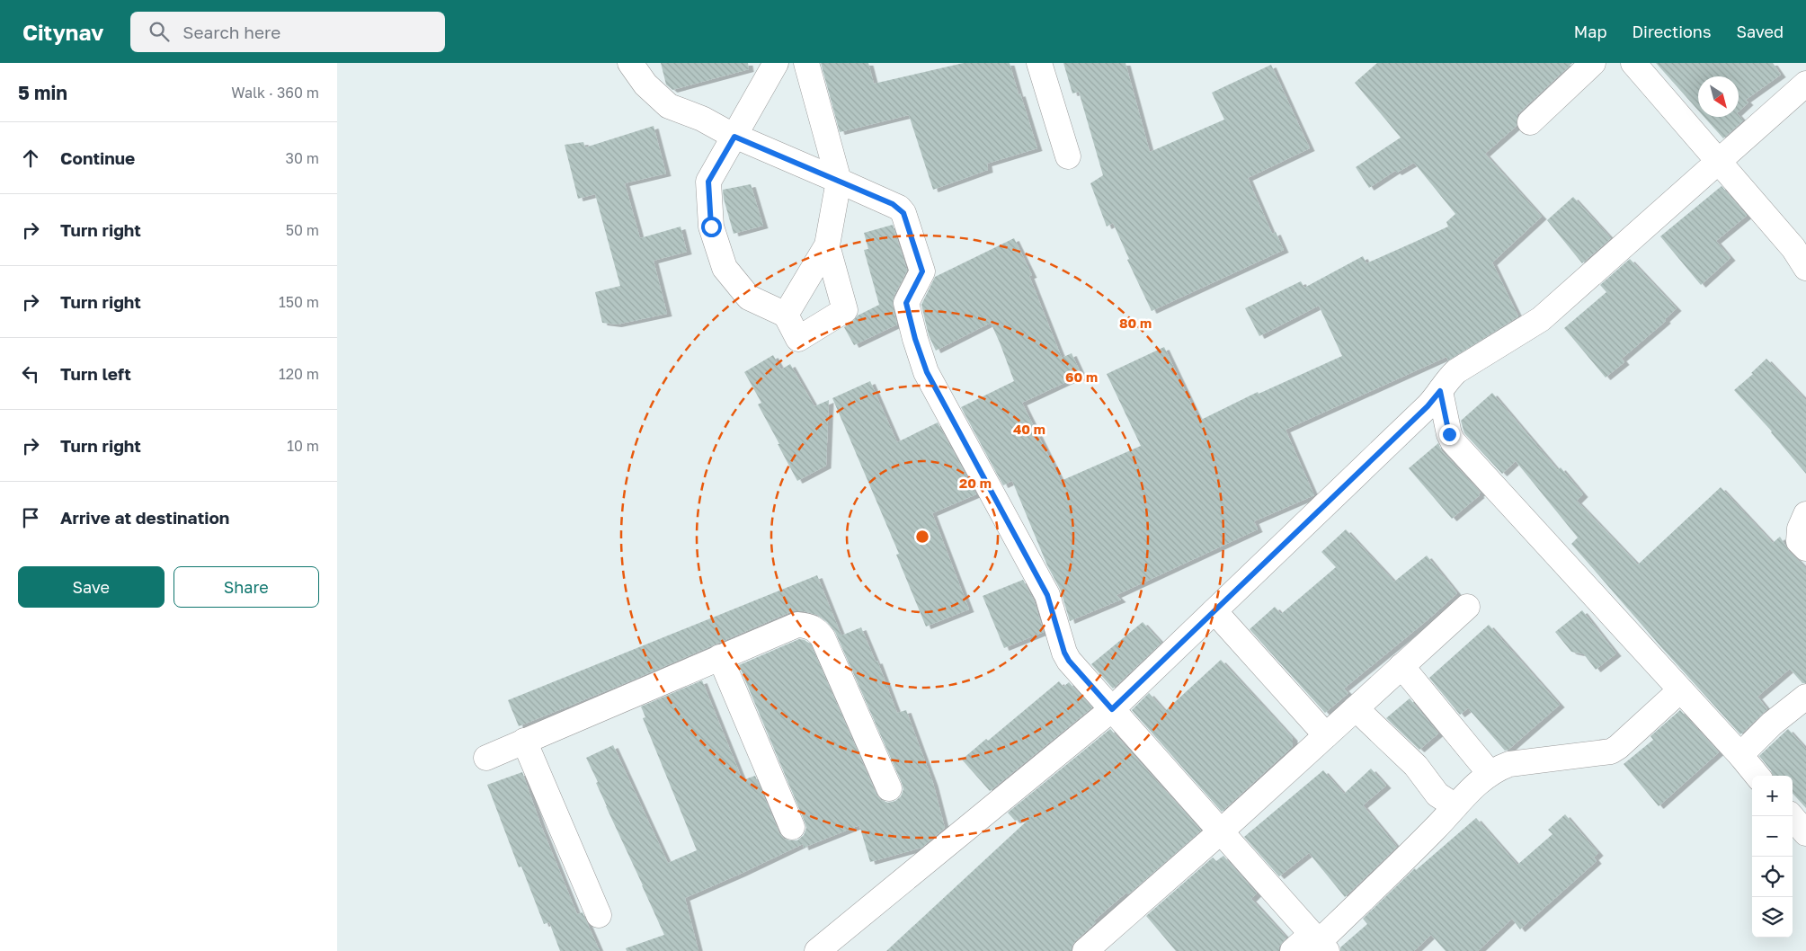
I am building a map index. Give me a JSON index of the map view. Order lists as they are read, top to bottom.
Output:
{
  "north": "bottom right",
  "page": {
    "header": "Citynav",
    "search": "Search here",
    "nav": ["Map", "Directions", "Saved"],
    "heading": ["5 min", "Walk · 360 m"],
    "list": [
      ["Continue", "30 m"],
      ["Turn right", "50 m"],
      ["Turn right", "150 m"],
      ["Turn left", "120 m"],
      ["Turn right", "10 m"],
      "Arrive at destination"
    ],
    "buttons": ["Save", "Share"],
    "map_buttons": ["+", "−"]
  },
  "rings": [
    "80 m",
    "60 m",
    "40 m",
    "20 m"
  ]
}
